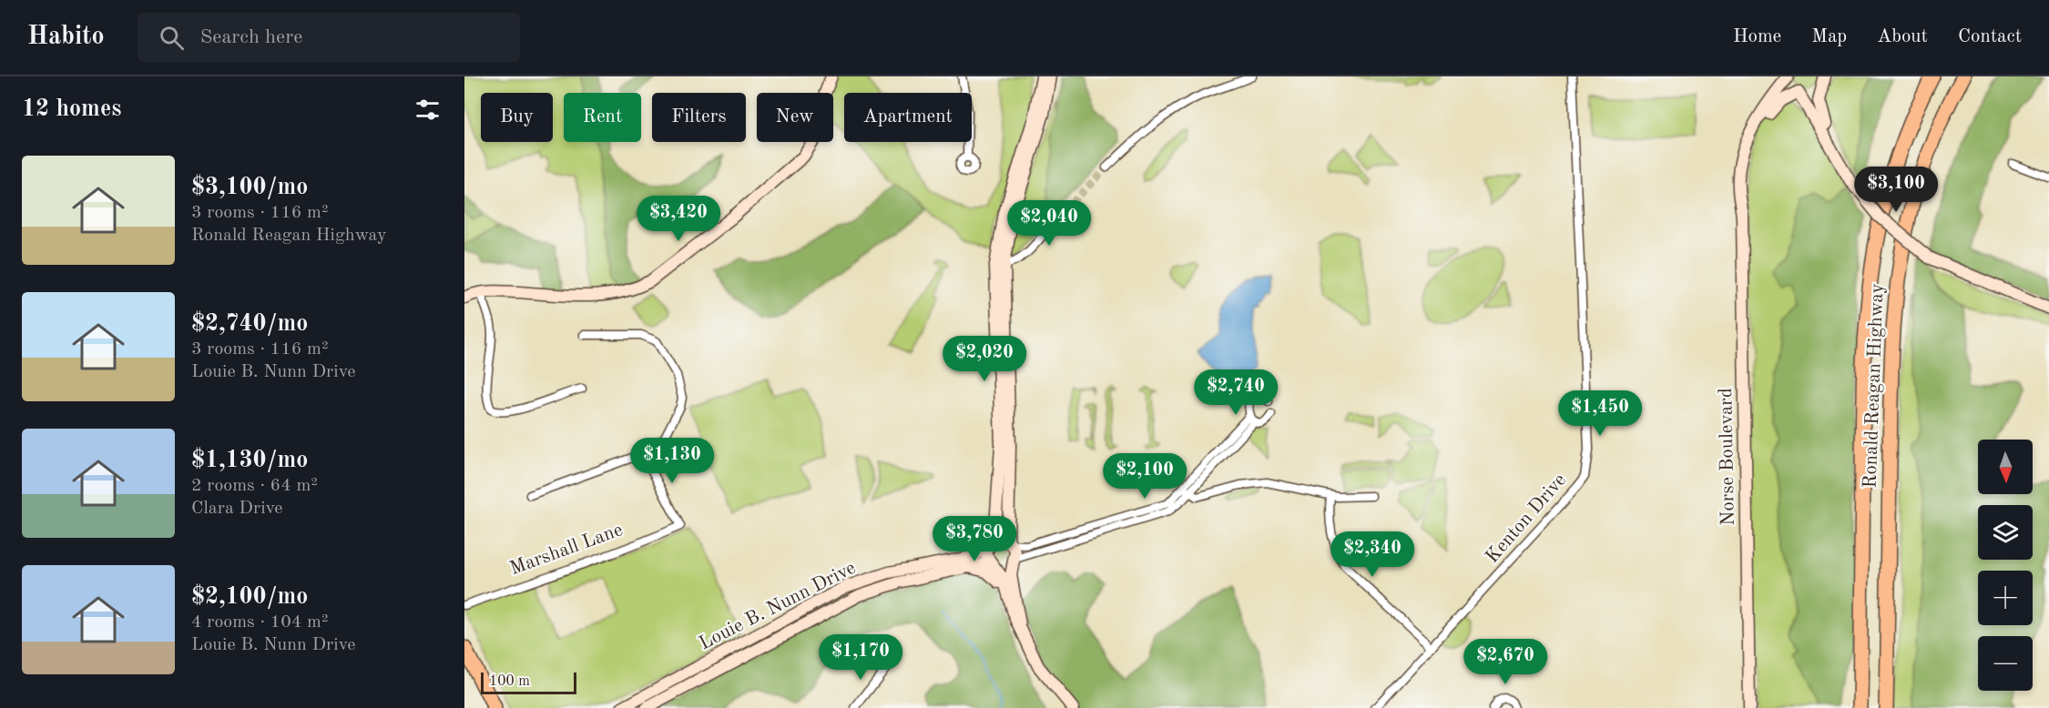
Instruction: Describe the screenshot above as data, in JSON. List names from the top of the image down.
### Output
{
  "streets": {
    "highway": ["Ronald Reagan Highway"],
    "street": [
      "Norse Boulevard",
      "Kenton Drive",
      "Marshall Lane",
      "Louie B. Nunn Drive"
    ]
  },
  "scale_bar": "100 m",
  "north": "bottom",
  "page": {
    "header": "Habito",
    "search": "Search here",
    "nav": [
      "Home",
      "Map",
      "About",
      "Contact"
    ],
    "heading": "12 homes",
    "chip": [
      "Buy",
      "Rent",
      "Filters",
      "New",
      "Apartment"
    ],
    "list": [
      {
        "name": "$3,100/mo",
        "note": "3 rooms · 116 m² · Ronald Reagan Highway"
      },
      {
        "name": "$2,740/mo",
        "note": "3 rooms · 116 m² · Louie B. Nunn Drive"
      },
      {
        "name": "$1,130/mo",
        "note": "2 rooms · 64 m² · Clara Drive"
      },
      {
        "name": "$2,100/mo",
        "note": "4 rooms · 104 m² · Louie B. Nunn Drive"
      }
    ],
    "price": [
      "$3,100",
      "$3,420",
      "$2,040",
      "$2,020",
      "$2,740",
      "$1,450",
      "$1,130",
      "$2,100",
      "$3,780",
      "$2,340",
      "$1,170",
      "$2,670"
    ],
    "map_buttons": ["+", "−"],
    "scale": "100 m"
  }
}
